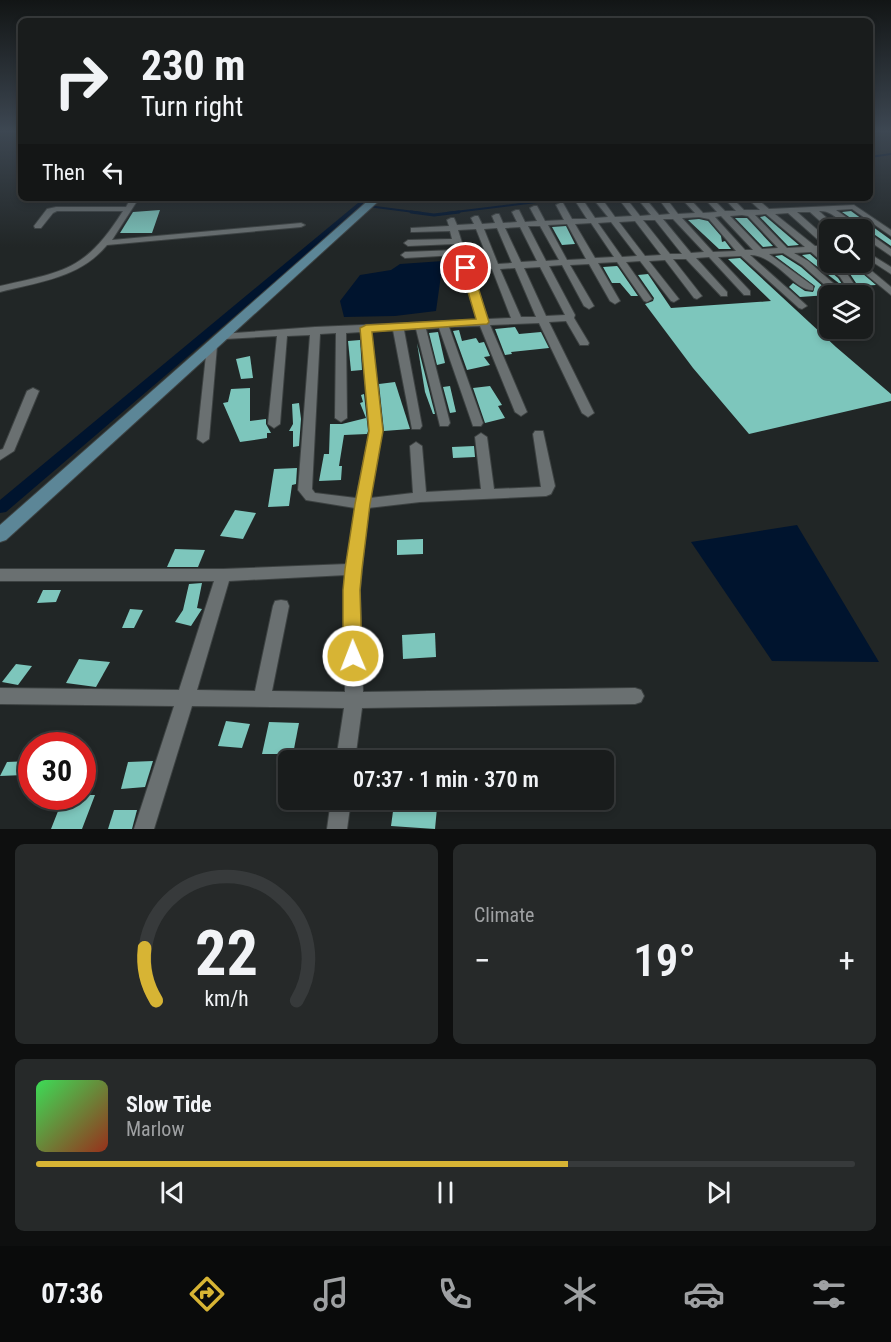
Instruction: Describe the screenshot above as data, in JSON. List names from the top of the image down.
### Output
{
  "page": {
    "turn": ["230 m", "Turn right"],
    "then": "Then",
    "limit": "30",
    "trip": "07:37 · 1 min · 370 m",
    "tile": "Climate",
    "heat": ["−", "19°", "+"],
    "song": ["Slow Tide", "Marlow"],
    "tabs": "07:36",
    "gauge": ["22", "km/h"]
  }
}
